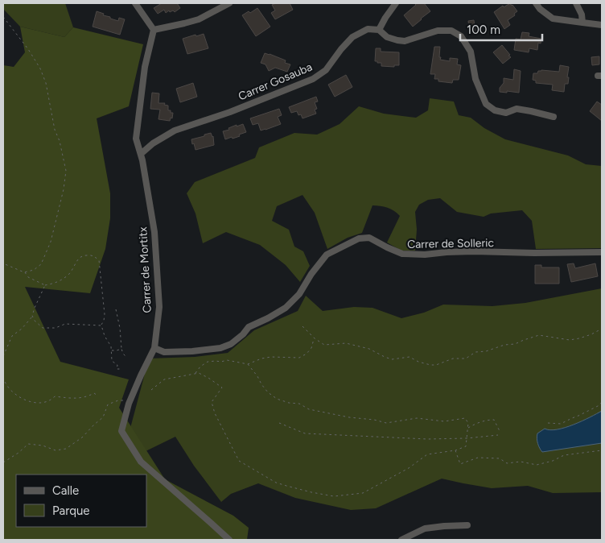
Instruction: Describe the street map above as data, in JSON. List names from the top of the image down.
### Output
{
  "streets": {
    "street": ["Carrer Gosauba", "Carrer de Solleric", "Carrer de Mortitx"]
  },
  "crossings": [
    ["Carrer Gosauba", "Carrer de Mortitx"],
    ["Carrer de Solleric", "Carrer de Mortitx"]
  ],
  "legend": ["Calle", "Parque"],
  "scale_bar": "100 m"
}
